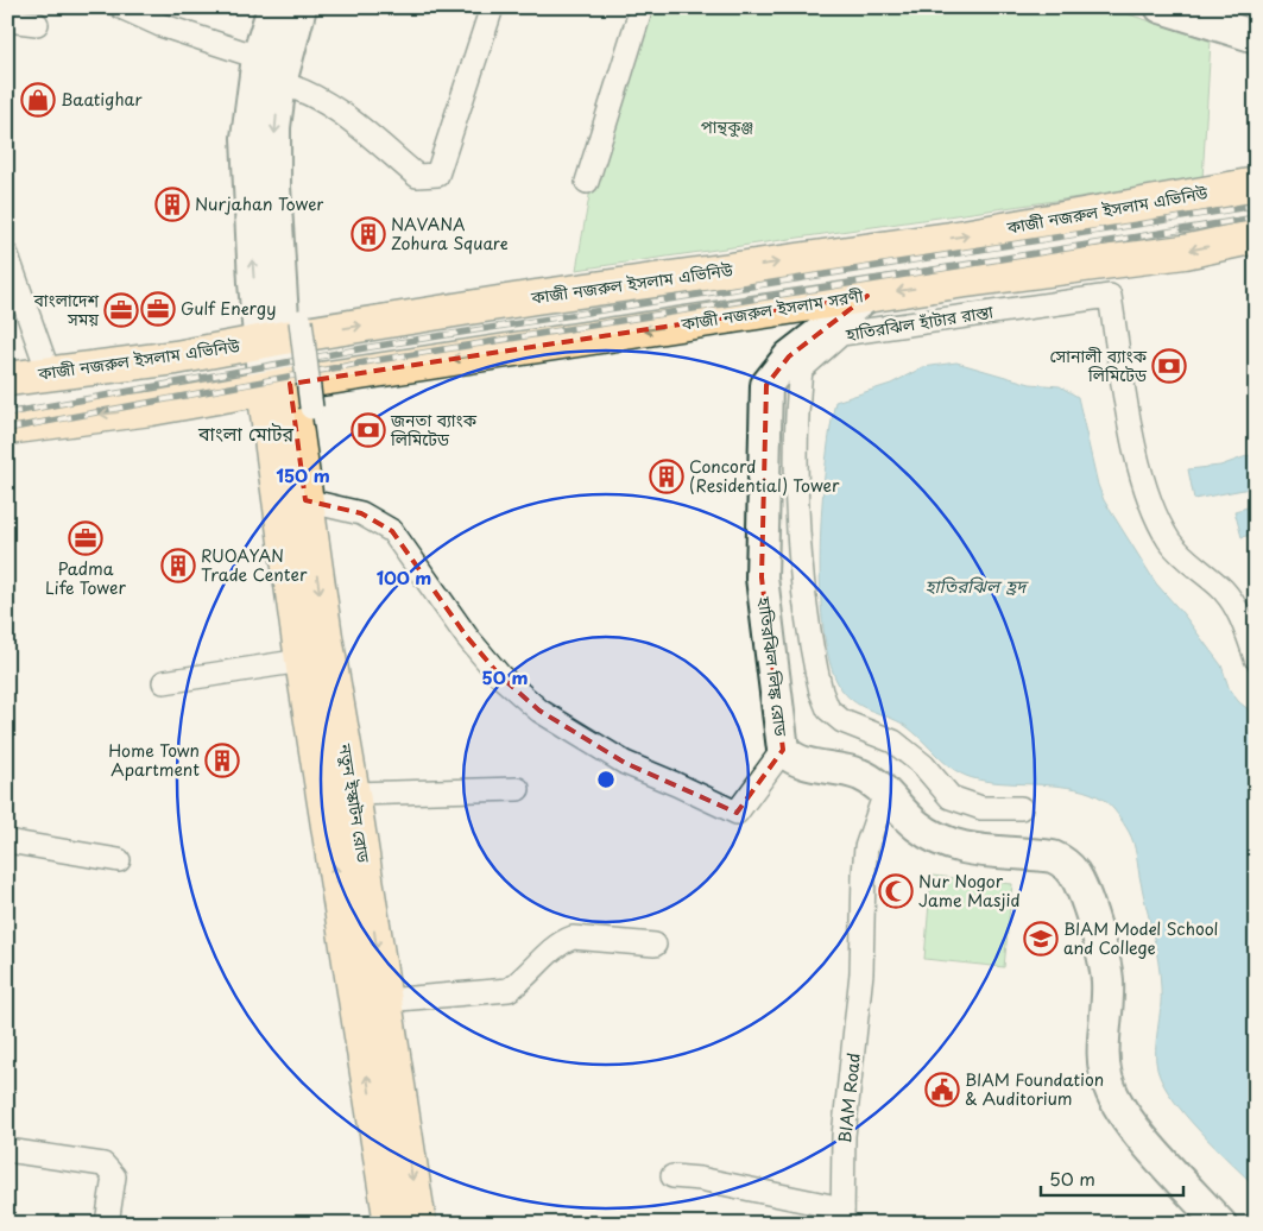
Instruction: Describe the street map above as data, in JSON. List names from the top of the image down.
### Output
{
  "streets": {
    "main road": ["কাজী নজরুল ইসলাম এভিনিউ", "কাজী নজরুল ইসলাম সরণী", "নতুন ইস্কাটন রোড"],
    "street": ["হাতিরঝিল হাঁটার রাস্তা", "হাতিরঝিল লিঙ্ক রোড", "BIAM Road"]
  },
  "crossings": [
    ["কাজী নজরুল ইসলাম সরণী", "হাতিরঝিল লিঙ্ক রোড"],
    ["কাজী নজরুল ইসলাম সরণী", "নতুন ইস্কাটন রোড"],
    ["হাতিরঝিল লিঙ্ক রোড", "BIAM Road"]
  ],
  "one_way": ["কাজী নজরুল ইসলাম এভিনিউ", "কাজী নজরুল ইসলাম সরণী"],
  "districts": ["বাংলা মোটর"],
  "water": ["হাতিরঝিল হ্রদ"],
  "parks": ["পান্থকুঞ্জ"],
  "places": {
    "shop": ["Baatighar"],
    "building": [
      "Nurjahan Tower",
      "NAVANA Zohura Square",
      "Concord (Residential) Tower",
      "RUOAYAN Trade Center",
      "Home Town Apartment"
    ],
    "office": ["Gulf Energy", "বাংলাদেশ সময়", "Padma Life Tower"],
    "bank": ["সোনালী ব্যাংক লিমিটেড", "জনতা ব্যাংক লিমিটেড"],
    "mosque": ["Nur Nogor Jame Masjid"],
    "school or university": ["BIAM Model School and College"],
    "public building": ["BIAM Foundation & Auditorium"]
  },
  "scale_bar": "50 m",
  "rings": ["150 m", "100 m", "50 m"]
}
